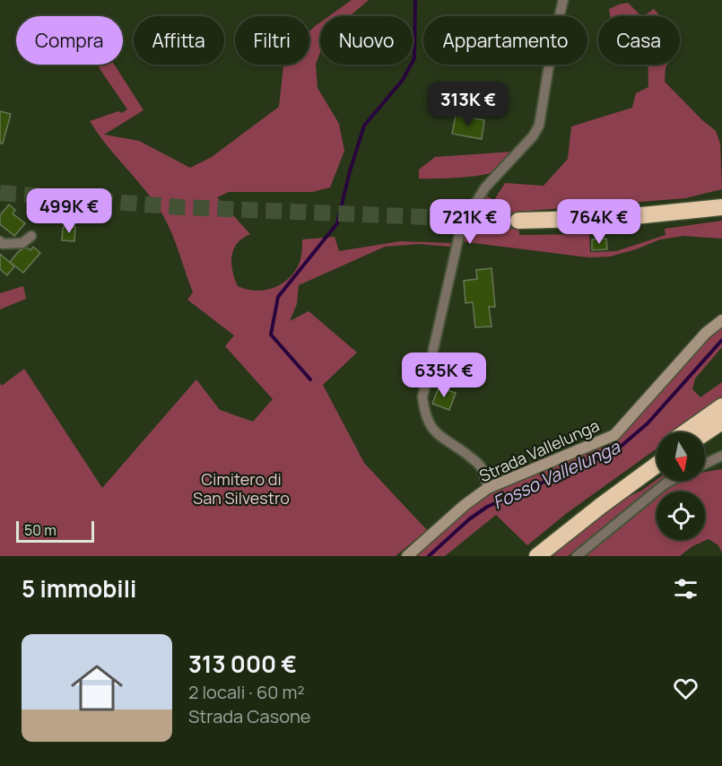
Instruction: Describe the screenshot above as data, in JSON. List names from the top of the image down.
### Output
{
  "streets": {
    "street": ["Strada Vallelunga"]
  },
  "water": ["Fosso Vallelunga"],
  "parks": ["Cimitero di San Silvestro"],
  "scale_bar": "50 m",
  "north": "bottom",
  "page": {
    "chip": [
      "Compra",
      "Affitta",
      "Filtri",
      "Nuovo",
      "Appartamento",
      "Casa"
    ],
    "price": [
      "313K €",
      "499K €",
      "721K €",
      "764K €",
      "635K €"
    ],
    "scale": "50 m",
    "heading": "5 immobili",
    "list": [
      {
        "name": "313 000 €",
        "note": "2 locali · 60 m² · Strada Casone"
      }
    ]
  }
}
